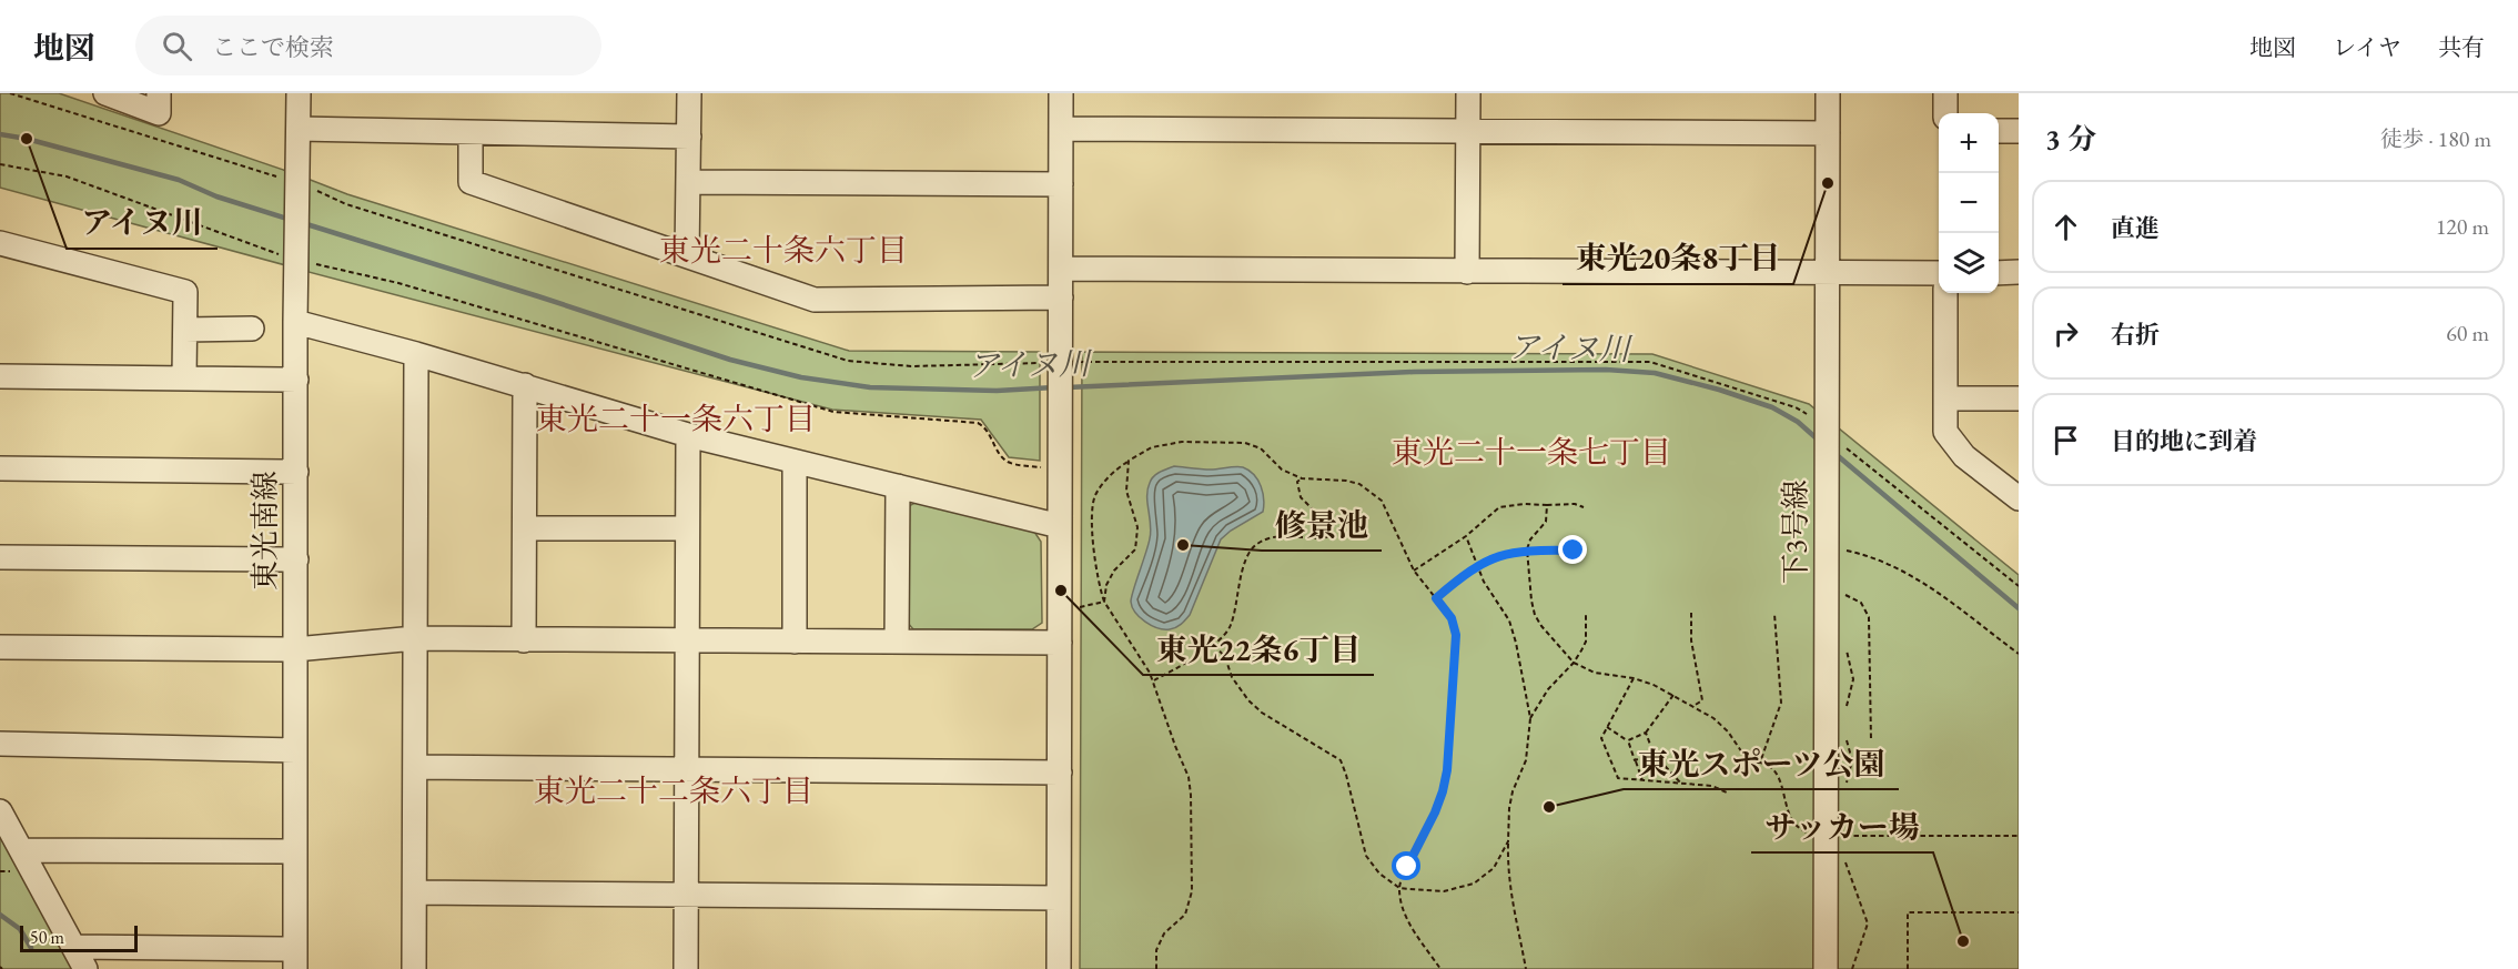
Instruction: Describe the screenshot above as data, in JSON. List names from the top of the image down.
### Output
{
  "streets": {
    "street": ["東光南線", "下3号線"]
  },
  "districts": [
    "東光二十条六丁目",
    "東光二十一条六丁目",
    "東光二十一条七丁目",
    "東光二十二条六丁目"
  ],
  "water": ["アイヌ川"],
  "places": [
    "アイヌ川",
    "東光20条8丁目",
    "修景池",
    "東光22条6丁目",
    "東光スポーツ公園",
    "サッカー場"
  ],
  "scale_bar": "50 m",
  "page": {
    "header": "地図",
    "search": "ここで検索",
    "nav": ["地図", "レイヤ", "共有"],
    "heading": ["3 分", "徒歩 · 180 m"],
    "map_buttons": ["+", "−"],
    "list": [
      ["直進", "120 m"],
      ["右折", "60 m"],
      "目的地に到着"
    ],
    "scale": "50 m"
  }
}
